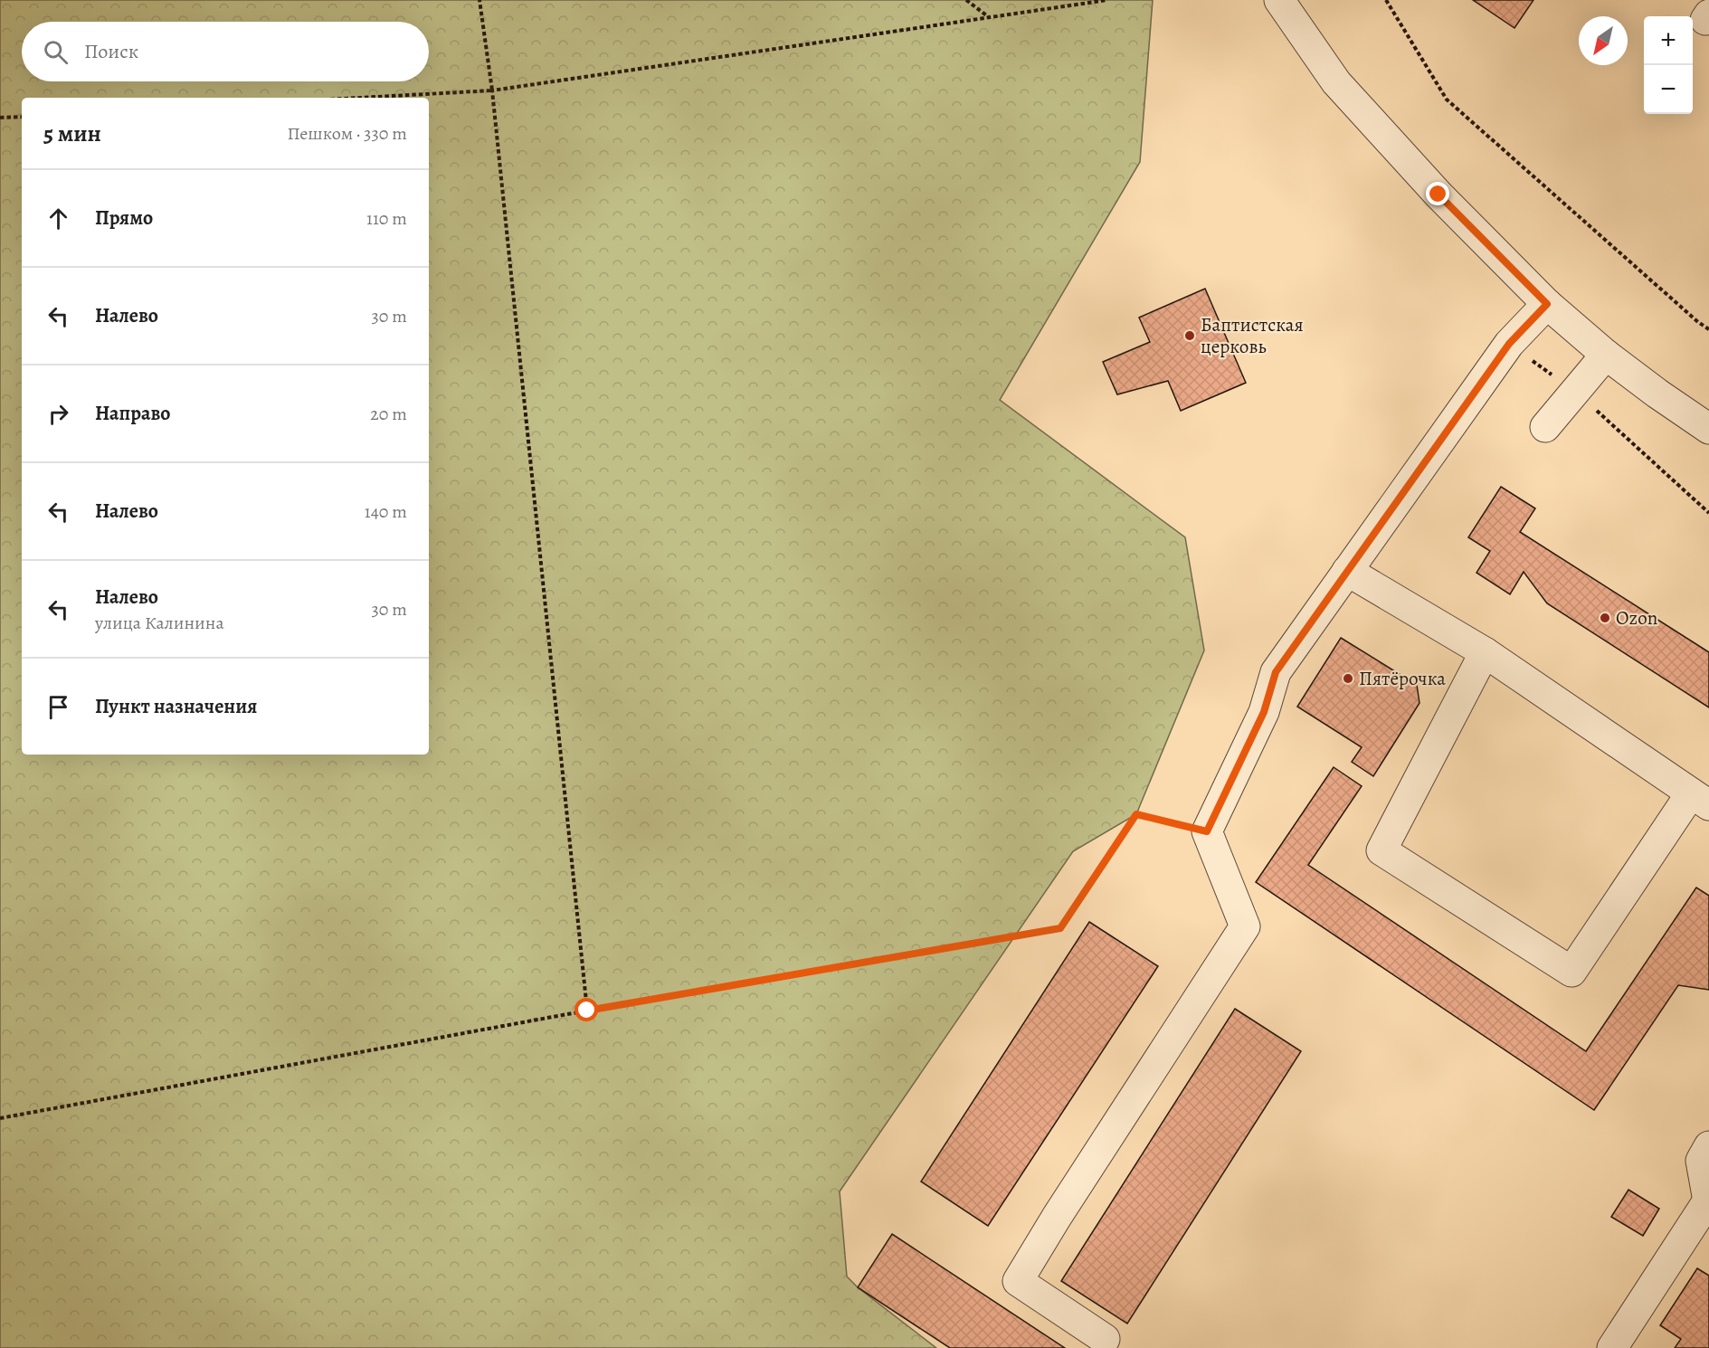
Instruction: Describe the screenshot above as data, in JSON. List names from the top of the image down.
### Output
{
  "places": ["Баптистская церковь", "Ozon", "Пятёрочка"],
  "north": "bottom left",
  "page": {
    "map_buttons": ["+", "−"],
    "search": "Поиск",
    "heading": ["5 мин", "Пешком · 330 m"],
    "list": [
      ["Прямо", "110 m"],
      ["Налево", "30 m"],
      ["Направо", "20 m"],
      ["Налево", "140 m"],
      ["Налево", "улица Калинина", "30 m"],
      "Пункт назначения"
    ]
  }
}
